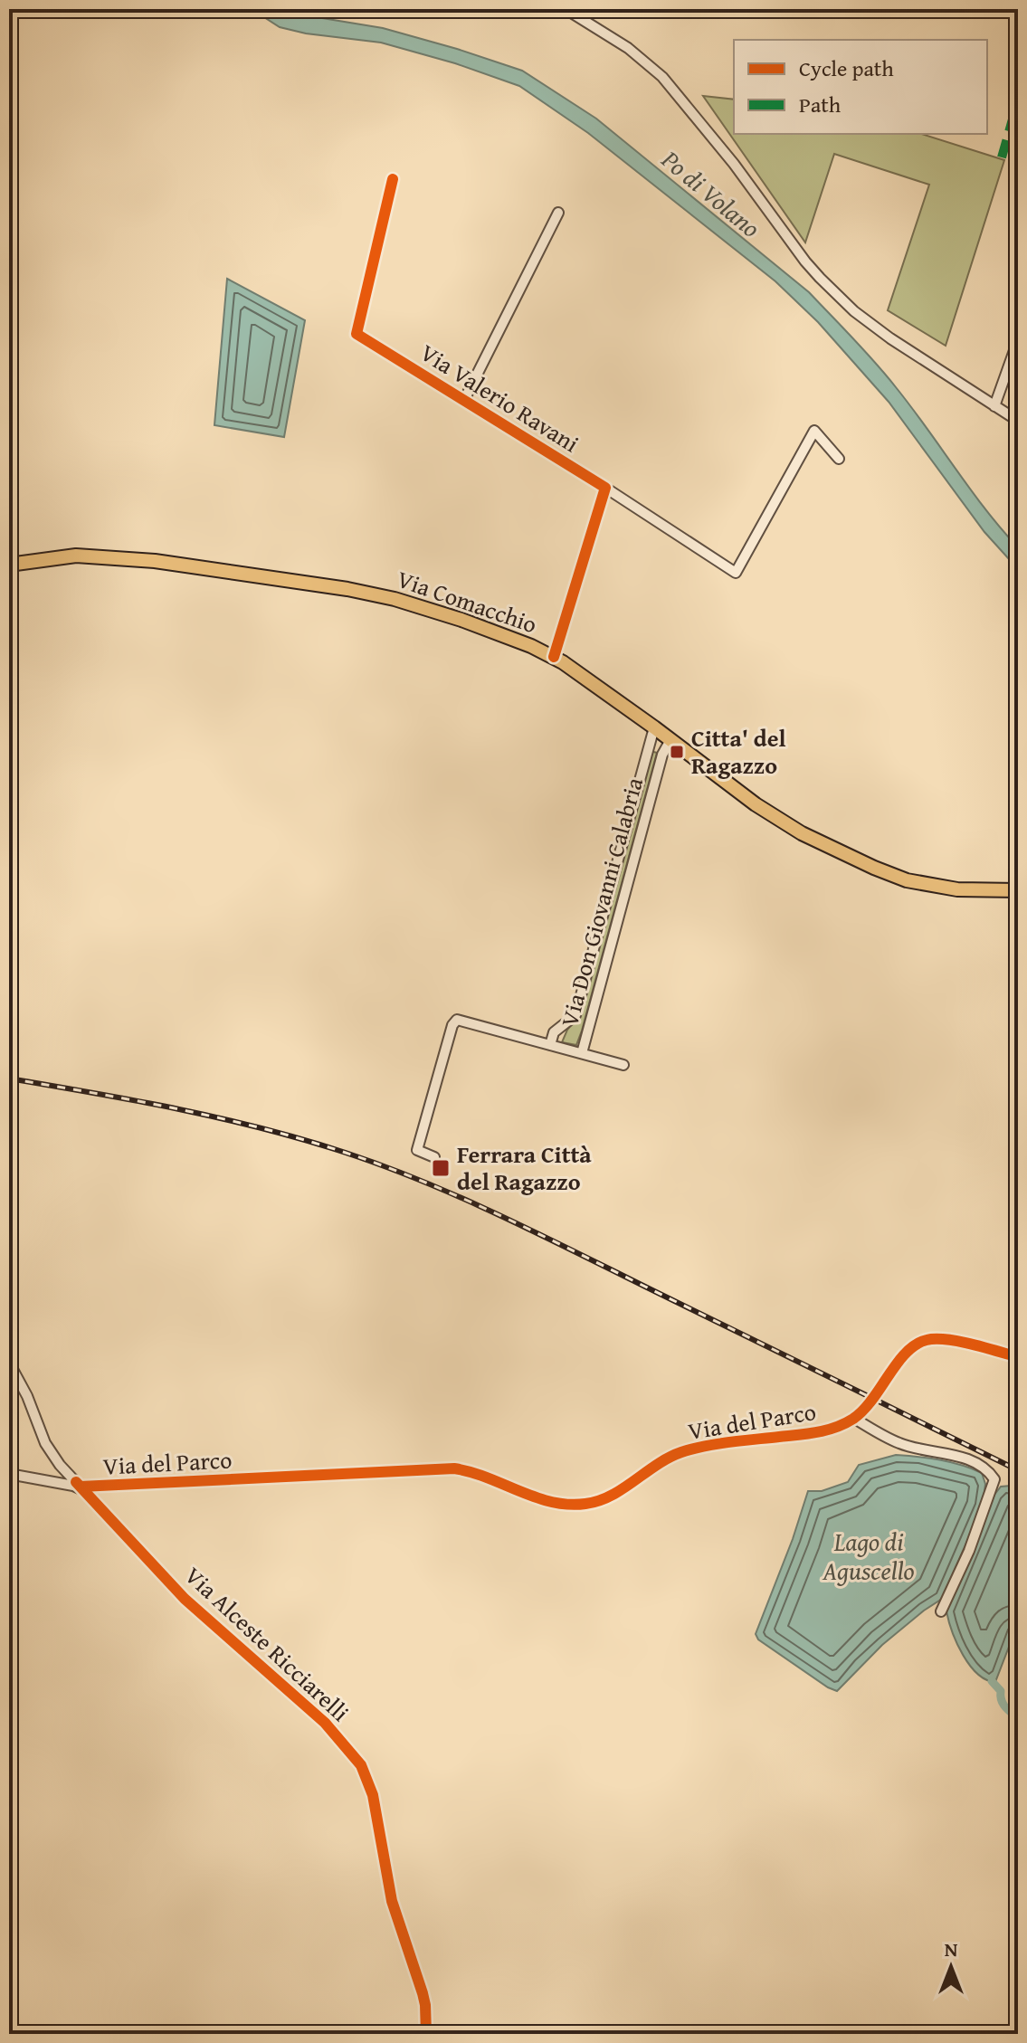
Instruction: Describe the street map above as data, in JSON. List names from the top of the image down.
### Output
{
  "streets": {
    "main road": ["Via Comacchio"],
    "street": [
      "Via Valerio Ravani",
      "Via Don Giovanni Calabria",
      "Via del Parco",
      "Via Alceste Ricciarelli"
    ]
  },
  "crossings": [
    ["Via Comacchio", "Via Don Giovanni Calabria"],
    ["Via del Parco", "Via Alceste Ricciarelli"]
  ],
  "water": ["Po di Volano", "Lago di Aguscello"],
  "places": {
    "transit": ["Citta' del Ragazzo", "Ferrara Città del Ragazzo"]
  },
  "legend": ["Cycle path", "Path"],
  "north": "top"
}
